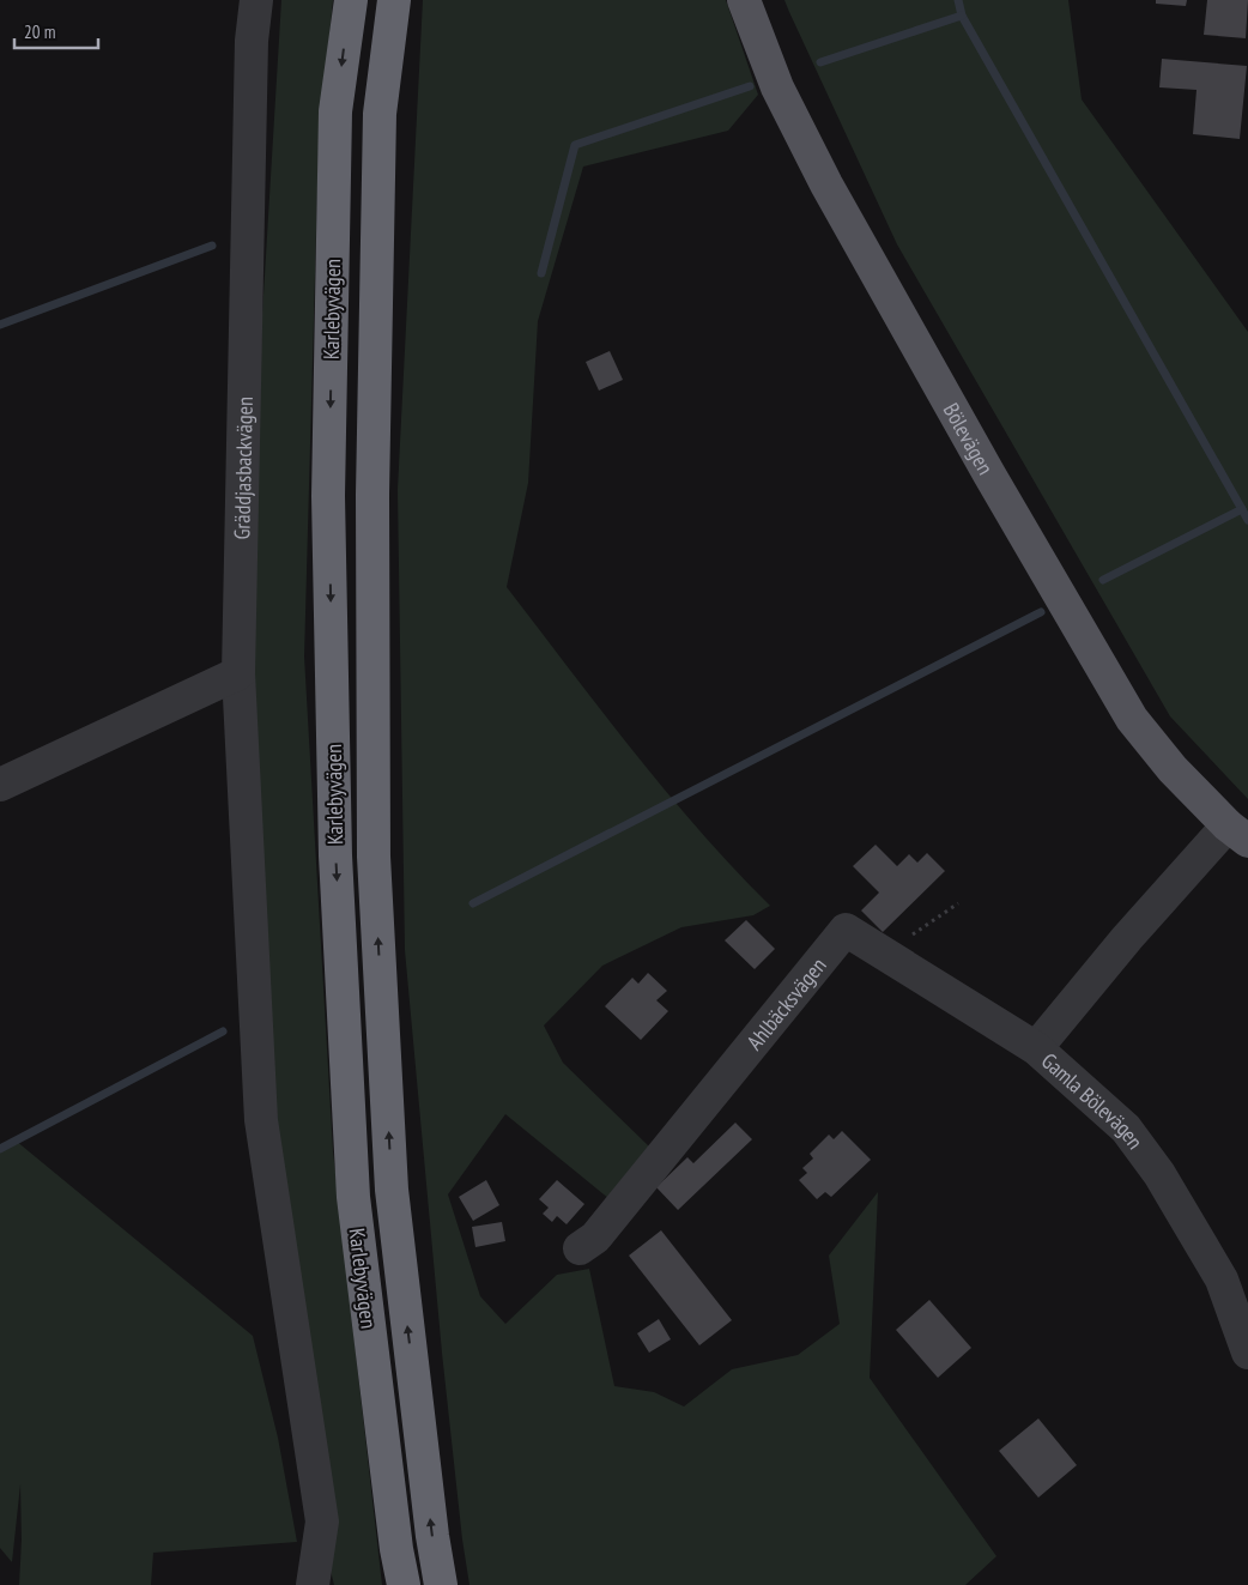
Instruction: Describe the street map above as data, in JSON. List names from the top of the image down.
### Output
{
  "streets": {
    "highway": ["Karlebyvägen"],
    "main road": ["Bölevägen"],
    "street": ["Gräddjasbackvägen", "Ahlbäcksvägen", "Gamla Bölevägen"]
  },
  "crossings": [
    ["Bölevägen", "Gamla Bölevägen"],
    ["Ahlbäcksvägen", "Gamla Bölevägen"]
  ],
  "scale_bar": "20 m"
}
